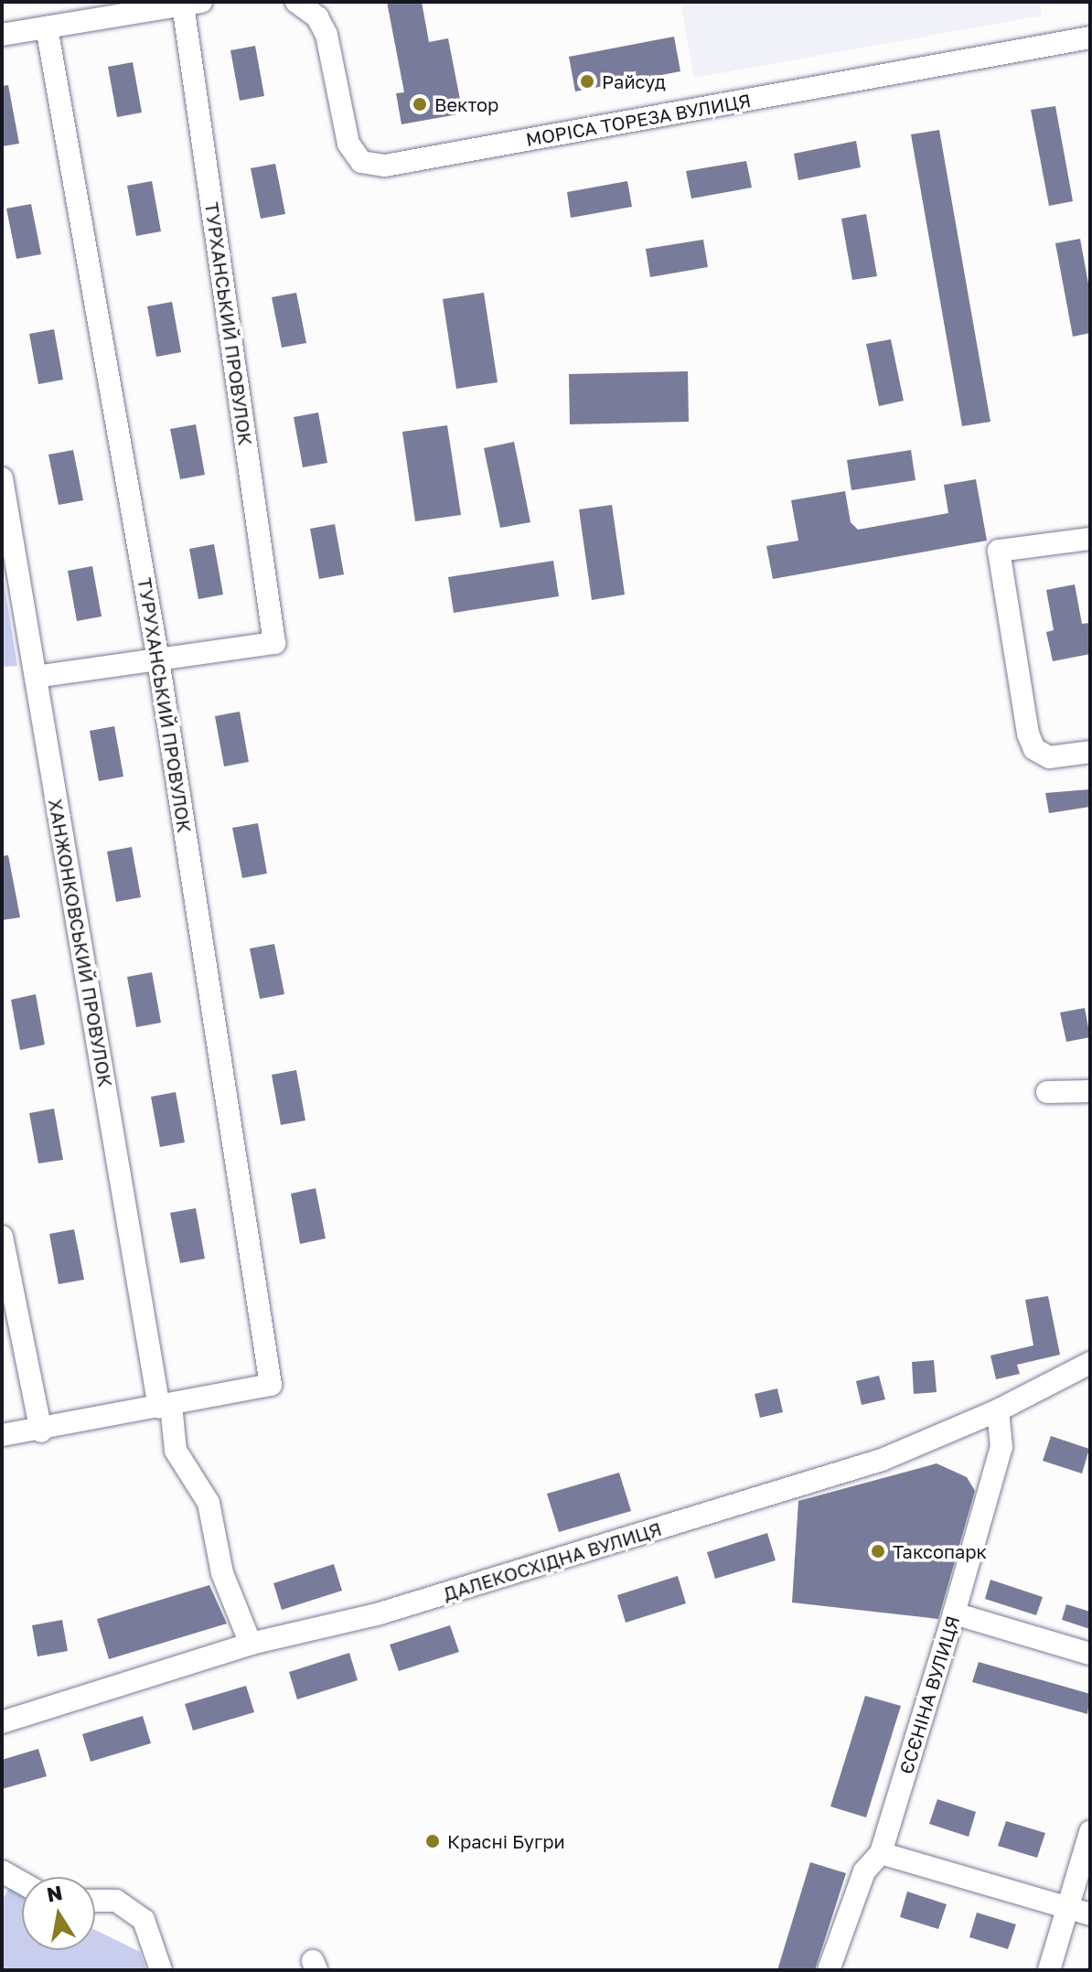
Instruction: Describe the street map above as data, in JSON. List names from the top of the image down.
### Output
{
  "streets": {
    "street": [
      "МОРІСА ТОРЕЗА ВУЛИЦЯ",
      "ТУРХАНСЬКИЙ ПРОВУЛОК",
      "ТУРУХАНСЬКИЙ ПРОВУЛОК",
      "ХАНЖОНКОВСЬКИЙ ПРОВУЛОК",
      "ДАЛЕКОСХІДНА ВУЛИЦЯ",
      "ЄСЄНІНА ВУЛИЦЯ"
    ]
  },
  "crossings": [
    ["ТУРХАНСЬКИЙ ПРОВУЛОК", "ТУРУХАНСЬКИЙ ПРОВУЛОК"],
    ["ТУРУХАНСЬКИЙ ПРОВУЛОК", "ХАНЖОНКОВСЬКИЙ ПРОВУЛОК"],
    ["ХАНЖОНКОВСЬКИЙ ПРОВУЛОК", "ДАЛЕКОСХІДНА ВУЛИЦЯ"],
    ["ДАЛЕКОСХІДНА ВУЛИЦЯ", "ЄСЄНІНА ВУЛИЦЯ"]
  ],
  "places": [
    "Райсуд",
    "Вектор",
    "Таксопарк",
    "Красні Бугри"
  ],
  "north": "top"
}
